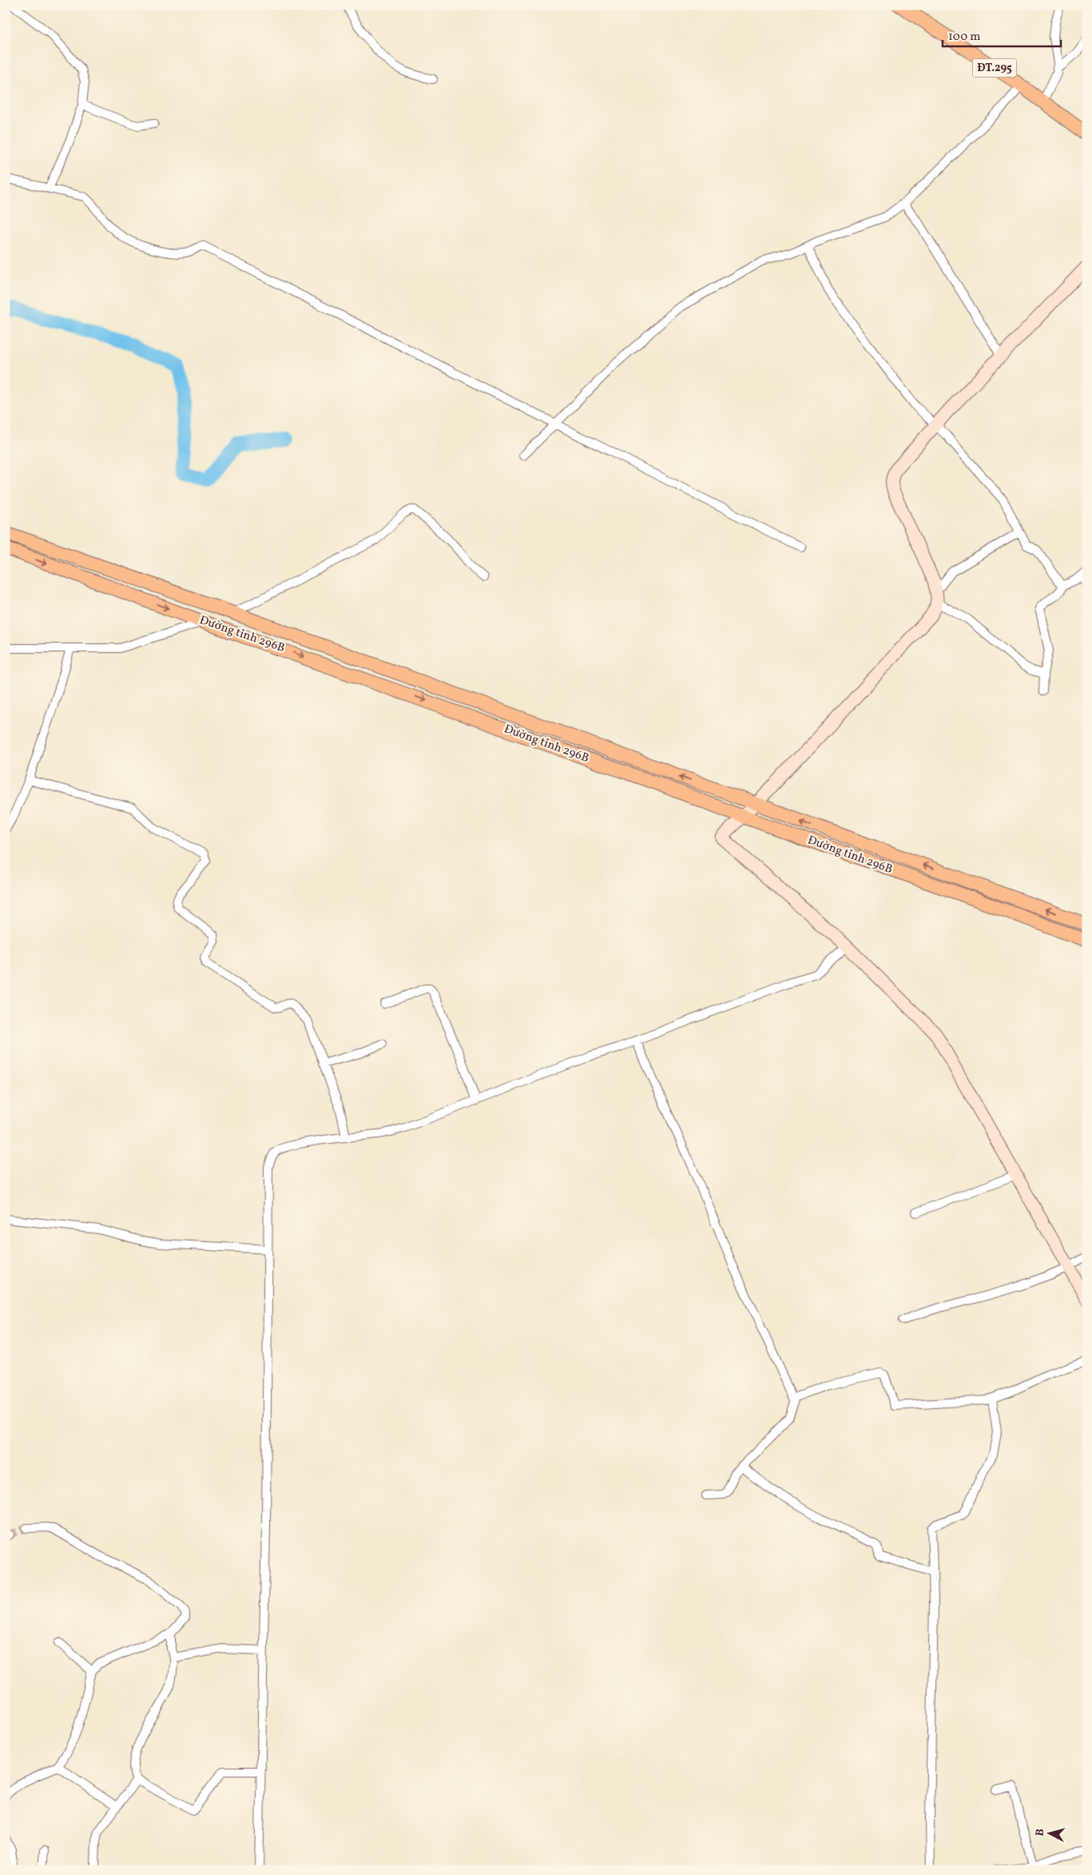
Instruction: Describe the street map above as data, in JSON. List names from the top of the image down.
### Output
{
  "streets": {
    "main road": ["ĐT.295", "Đường tỉnh 296B"]
  },
  "scale_bar": "100 m",
  "north": "left"
}
